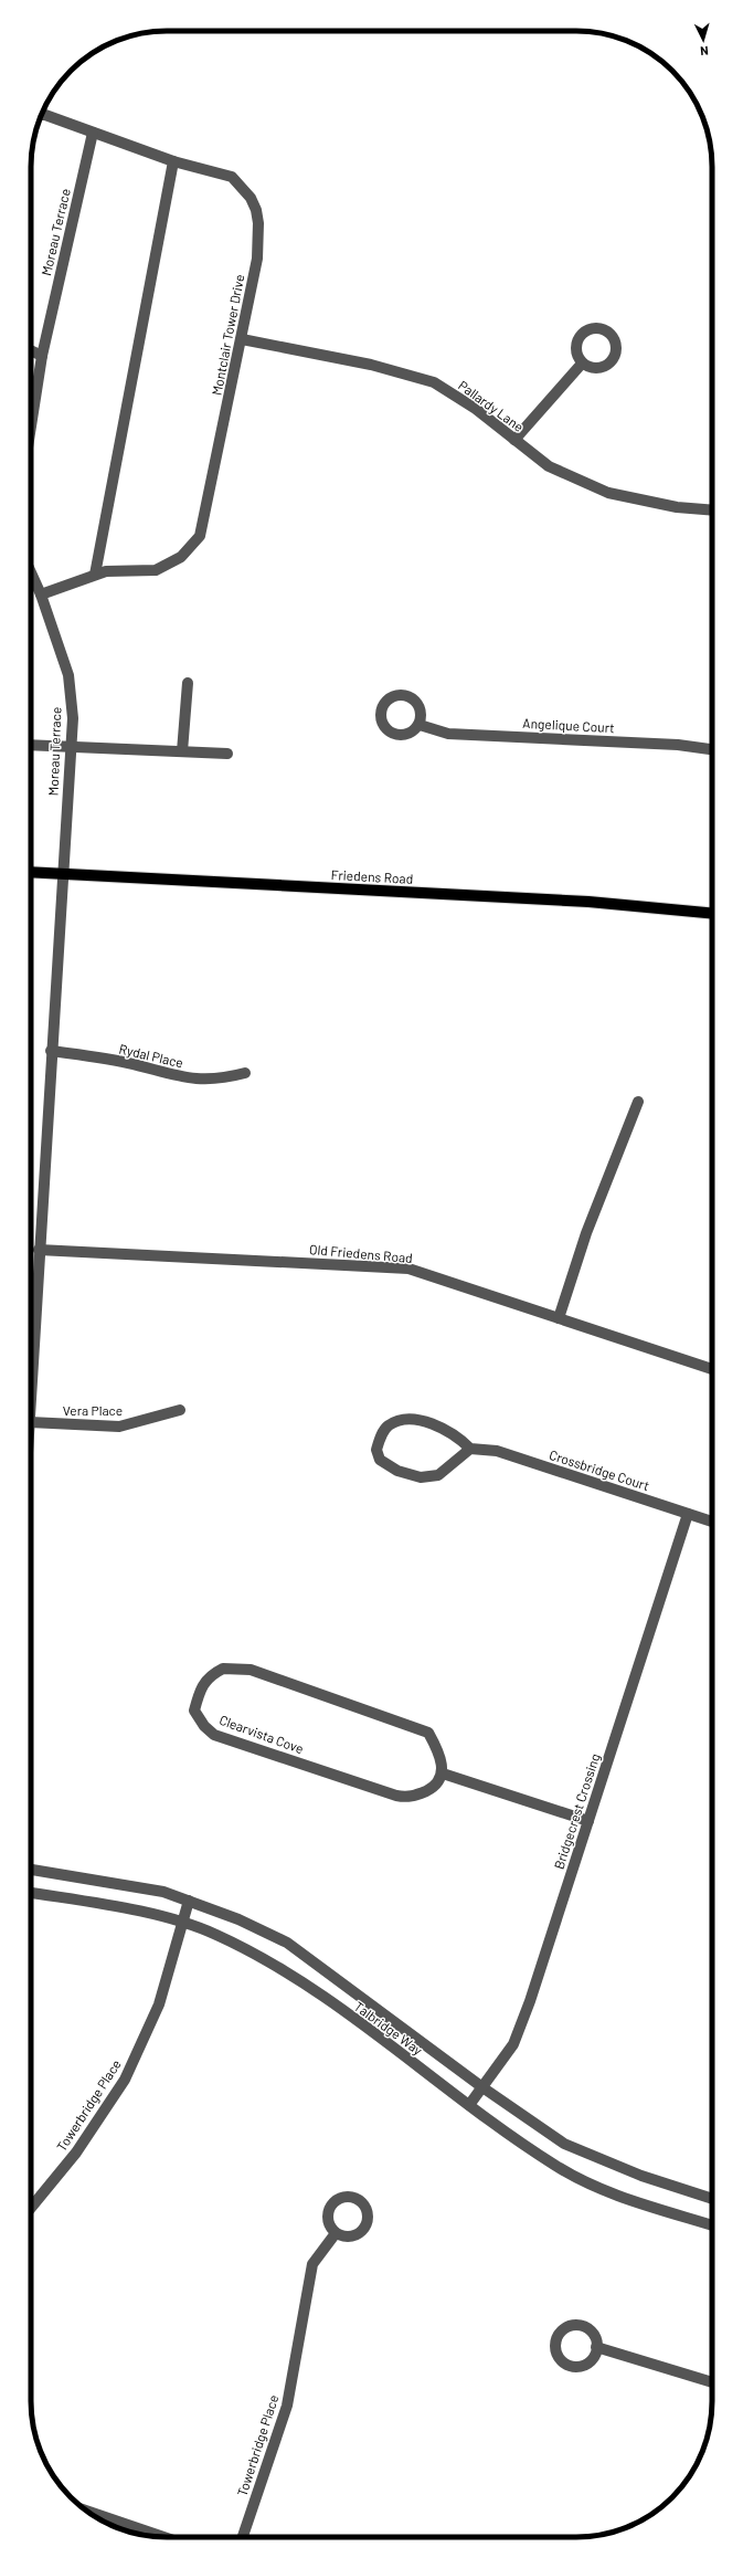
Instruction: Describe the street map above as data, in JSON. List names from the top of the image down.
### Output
{
  "streets": {
    "main road": ["Friedens Road"],
    "street": [
      "Moreau Terrace",
      "Montclair Tower Drive",
      "Pallardy Lane",
      "Angelique Court",
      "Rydal Place",
      "Old Friedens Road",
      "Vera Place",
      "Crossbridge Court",
      "Clearvista Cove",
      "Bridgecrest Crossing",
      "Talbridge Way",
      "Towerbridge Place"
    ]
  },
  "crossings": [
    ["Moreau Terrace", "Montclair Tower Drive"],
    ["Moreau Terrace", "Friedens Road"],
    ["Moreau Terrace", "Rydal Place"],
    ["Moreau Terrace", "Old Friedens Road"],
    ["Montclair Tower Drive", "Pallardy Lane"],
    ["Crossbridge Court", "Bridgecrest Crossing"],
    ["Bridgecrest Crossing", "Talbridge Way"],
    ["Talbridge Way", "Towerbridge Place"]
  ],
  "north": "bottom"
}
